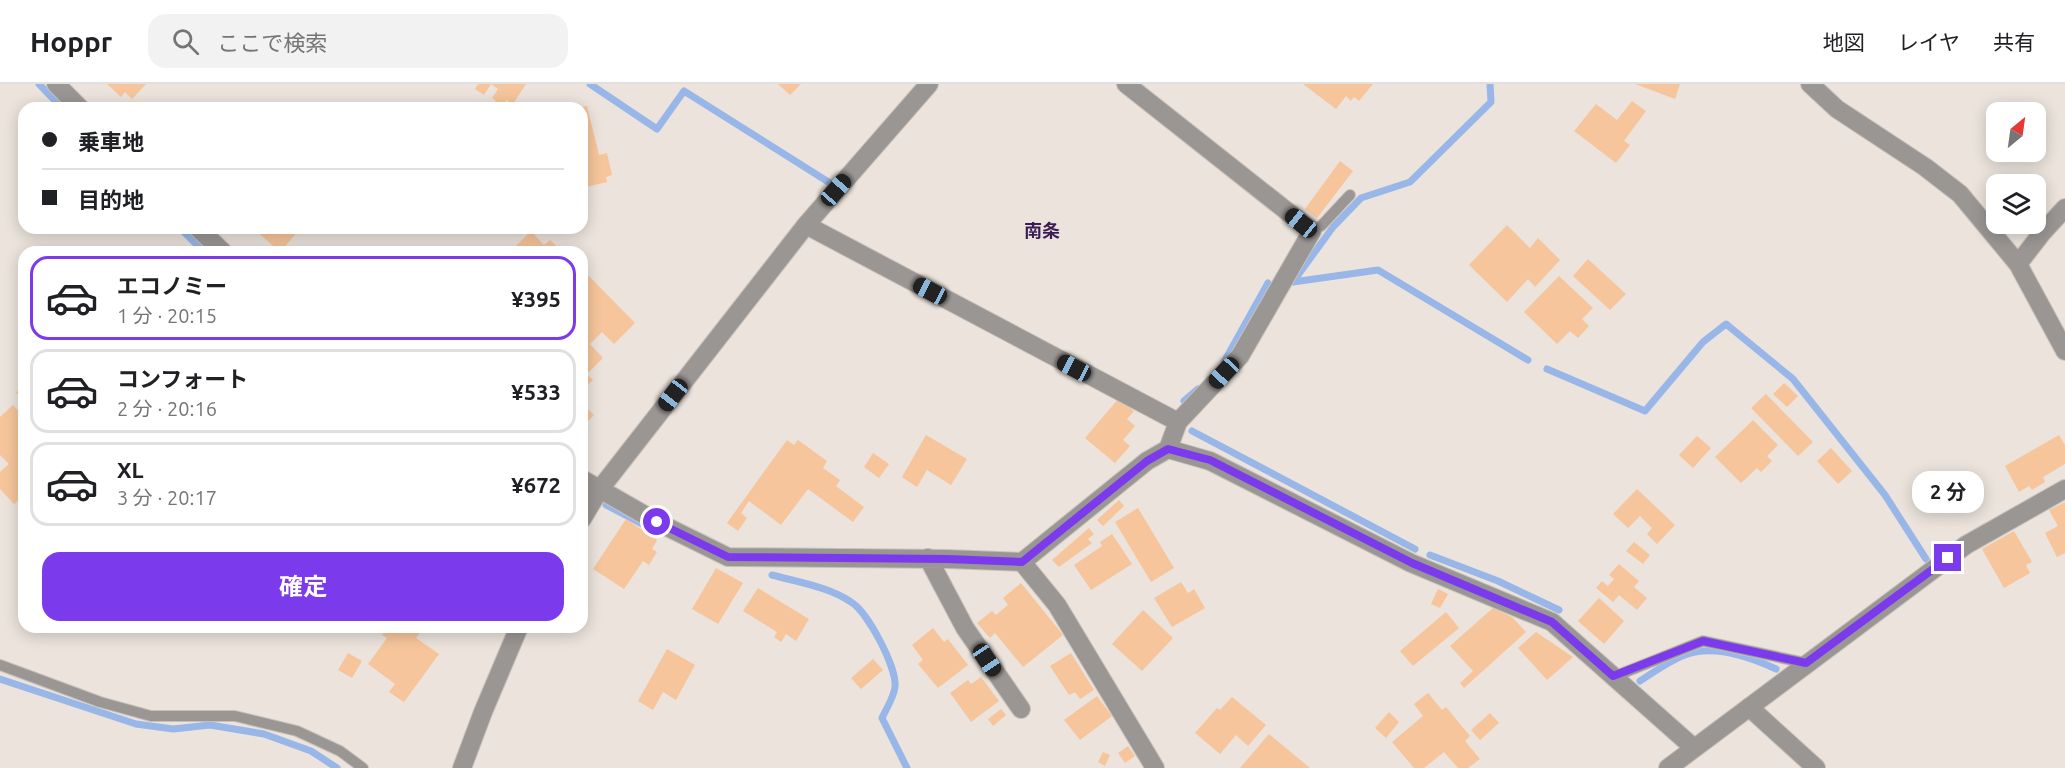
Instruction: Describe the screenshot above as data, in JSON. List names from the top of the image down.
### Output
{
  "districts": ["南条"],
  "north": "top right",
  "page": {
    "header": "Hoppr",
    "search": "ここで検索",
    "nav": ["地図", "レイヤ", "共有"],
    "banner": ["乗車地", "目的地"],
    "list": [
      {
        "name": "エコノミー",
        "note": "1 分 · 20:15",
        "value": "¥395"
      },
      {
        "name": "コンフォート",
        "note": "2 分 · 20:16",
        "value": "¥533"
      },
      {
        "name": "XL",
        "note": "3 分 · 20:17",
        "value": "¥672"
      }
    ],
    "bubble": "2 分",
    "buttons": "確定"
  }
}
